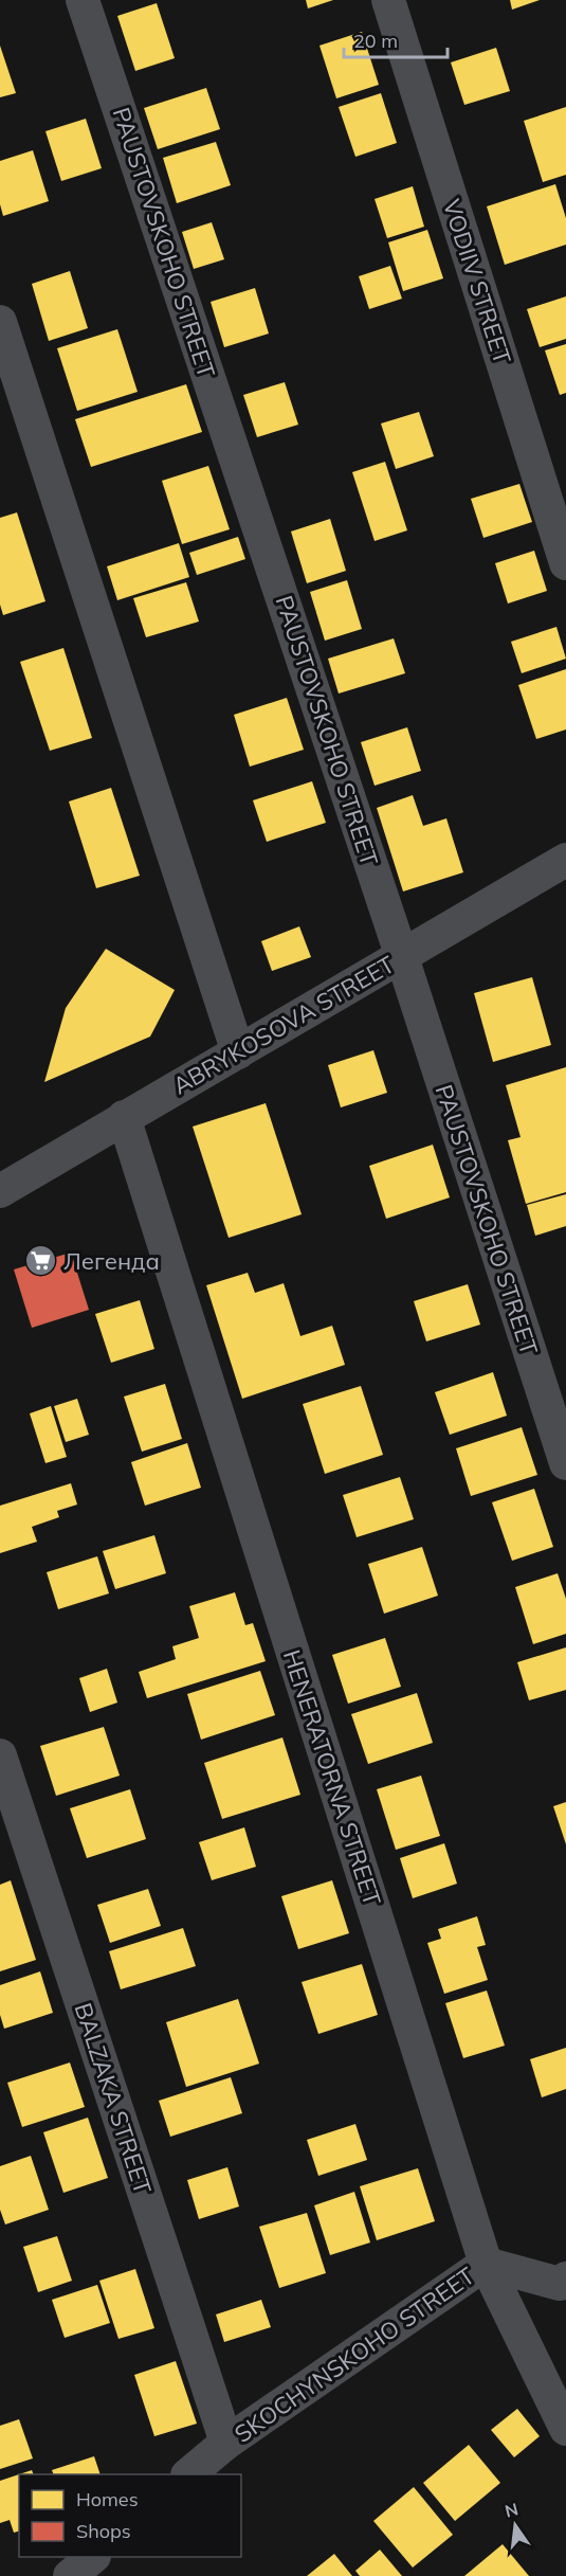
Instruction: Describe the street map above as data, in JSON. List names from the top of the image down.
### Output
{
  "streets": {
    "street": [
      "PAUSTOVSKOHO STREET",
      "VODIIV STREET",
      "ABRYKOSOVA STREET",
      "HENERATORNA STREET",
      "BALZAKA STREET",
      "SKOCHYNSKOHO STREET"
    ]
  },
  "crossings": [
    ["PAUSTOVSKOHO STREET", "ABRYKOSOVA STREET"],
    ["ABRYKOSOVA STREET", "HENERATORNA STREET"],
    ["HENERATORNA STREET", "SKOCHYNSKOHO STREET"],
    ["BALZAKA STREET", "SKOCHYNSKOHO STREET"]
  ],
  "places": {
    "supermarket": ["Легенда"]
  },
  "legend": ["Homes", "Shops"],
  "scale_bar": "20 m",
  "north": "top"
}
